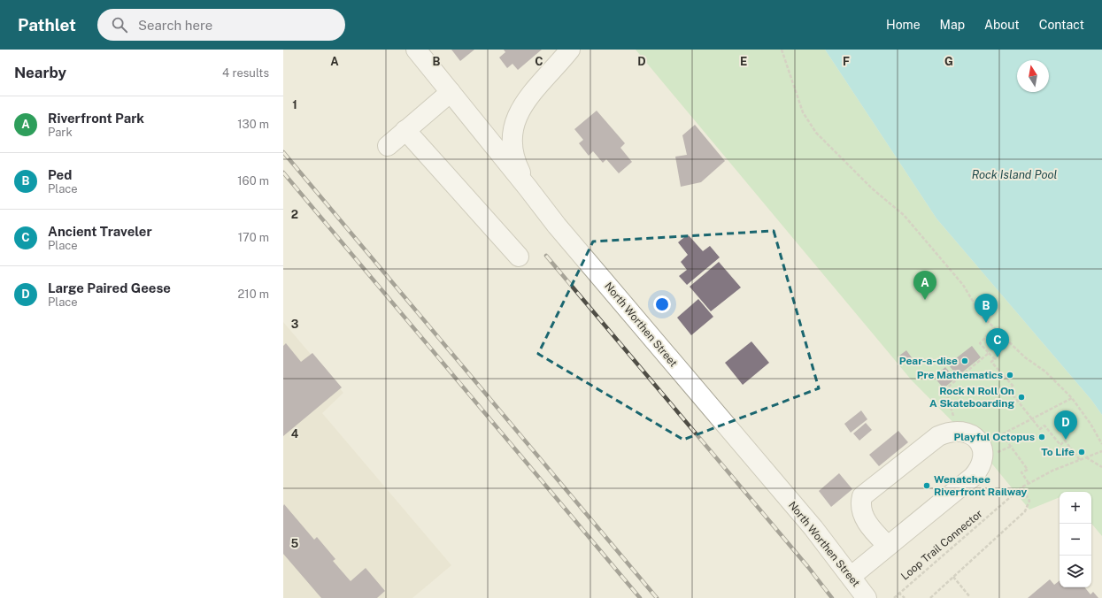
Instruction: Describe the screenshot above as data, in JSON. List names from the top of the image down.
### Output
{
  "streets": {
    "main road": ["North Worthen Street"],
    "path": ["Loop Trail Connector"]
  },
  "water": ["Rock Island Pool"],
  "places": [
    "Pear-a-dise",
    "Pre Mathematics",
    "Rock N Roll On A Skateboarding",
    "Playful Octopus",
    "To Life",
    "Wenatchee Riverfront Railway"
  ],
  "north": "top",
  "page": {
    "header": "Pathlet",
    "search": "Search here",
    "nav": [
      "Home",
      "Map",
      "About",
      "Contact"
    ],
    "heading": ["Nearby", "4 results"],
    "list": [
      {
        "mark": "A",
        "name": "Riverfront Park",
        "note": "Park",
        "value": "130 m"
      },
      {
        "mark": "B",
        "name": "Ped",
        "note": "Place",
        "value": "160 m"
      },
      {
        "mark": "C",
        "name": "Ancient Traveler",
        "note": "Place",
        "value": "170 m"
      },
      {
        "mark": "D",
        "name": "Large Paired Geese",
        "note": "Place",
        "value": "210 m"
      }
    ],
    "pins": [
      "A",
      "B",
      "C",
      "D"
    ],
    "map_buttons": ["+", "−"]
  },
  "grid": {
    "columns": [
      "A",
      "B",
      "C",
      "D",
      "E",
      "F",
      "G"
    ],
    "rows": [
      "1",
      "2",
      "3",
      "4",
      "5"
    ]
  }
}
